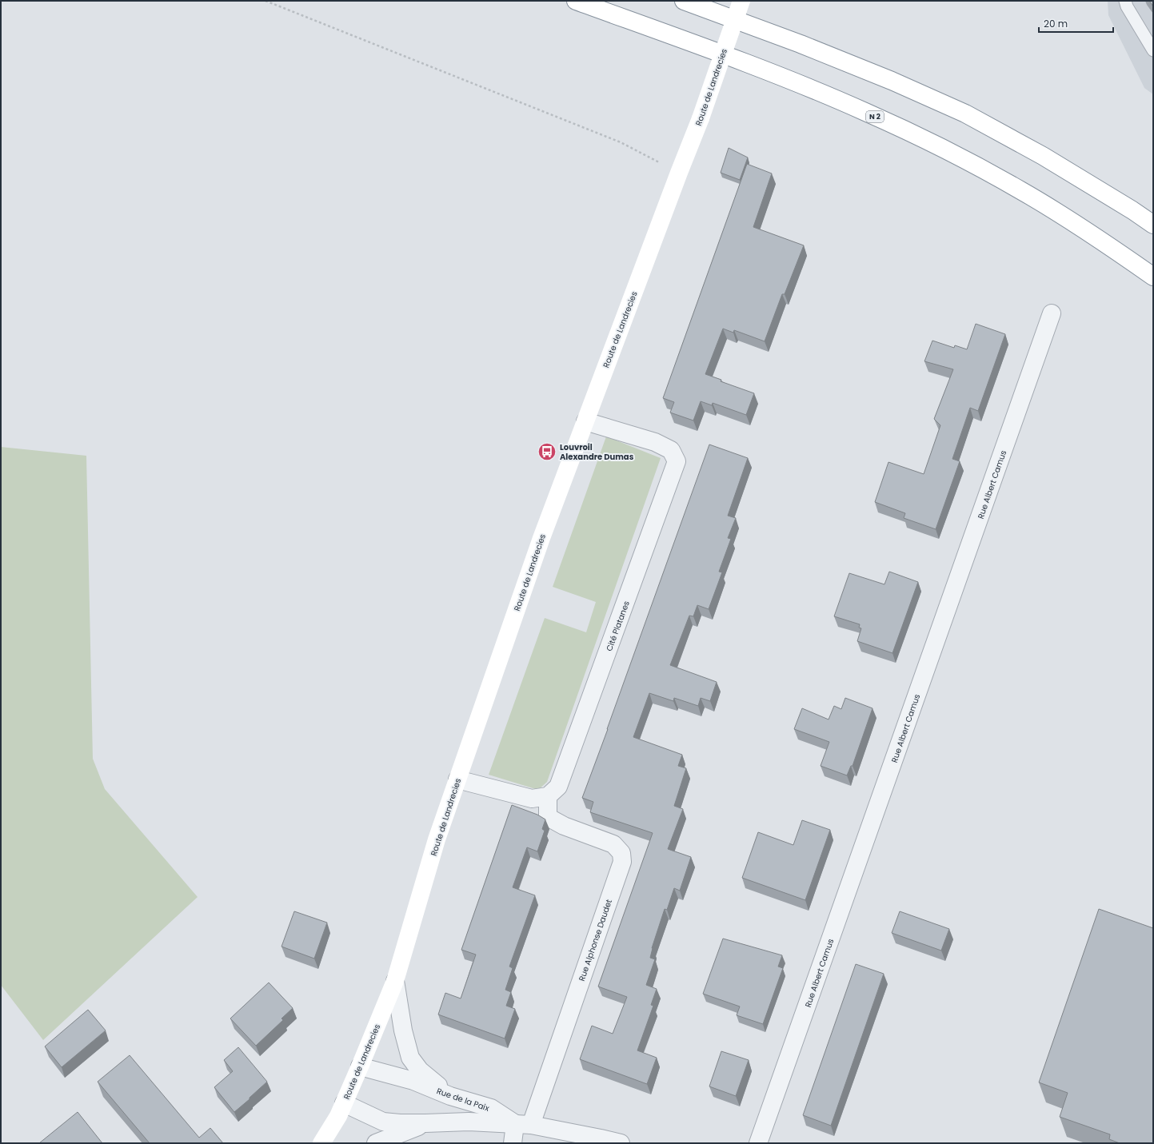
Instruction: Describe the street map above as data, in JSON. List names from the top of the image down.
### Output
{
  "streets": {
    "main road": ["Route de Landrecies", "N 2"],
    "street": [
      "Rue Albert Camus",
      "Cité Platanes",
      "Rue Alphonse Daudet",
      "Rue de la Paix"
    ]
  },
  "crossings": [
    ["Route de Landrecies", "Cité Platanes"],
    ["Route de Landrecies", "Rue de la Paix"],
    ["Cité Platanes", "Rue Alphonse Daudet"],
    ["Rue Alphonse Daudet", "Rue de la Paix"]
  ],
  "places": {
    "bus stop": ["Louvroil Alexandre Dumas"]
  },
  "scale_bar": "20 m"
}
